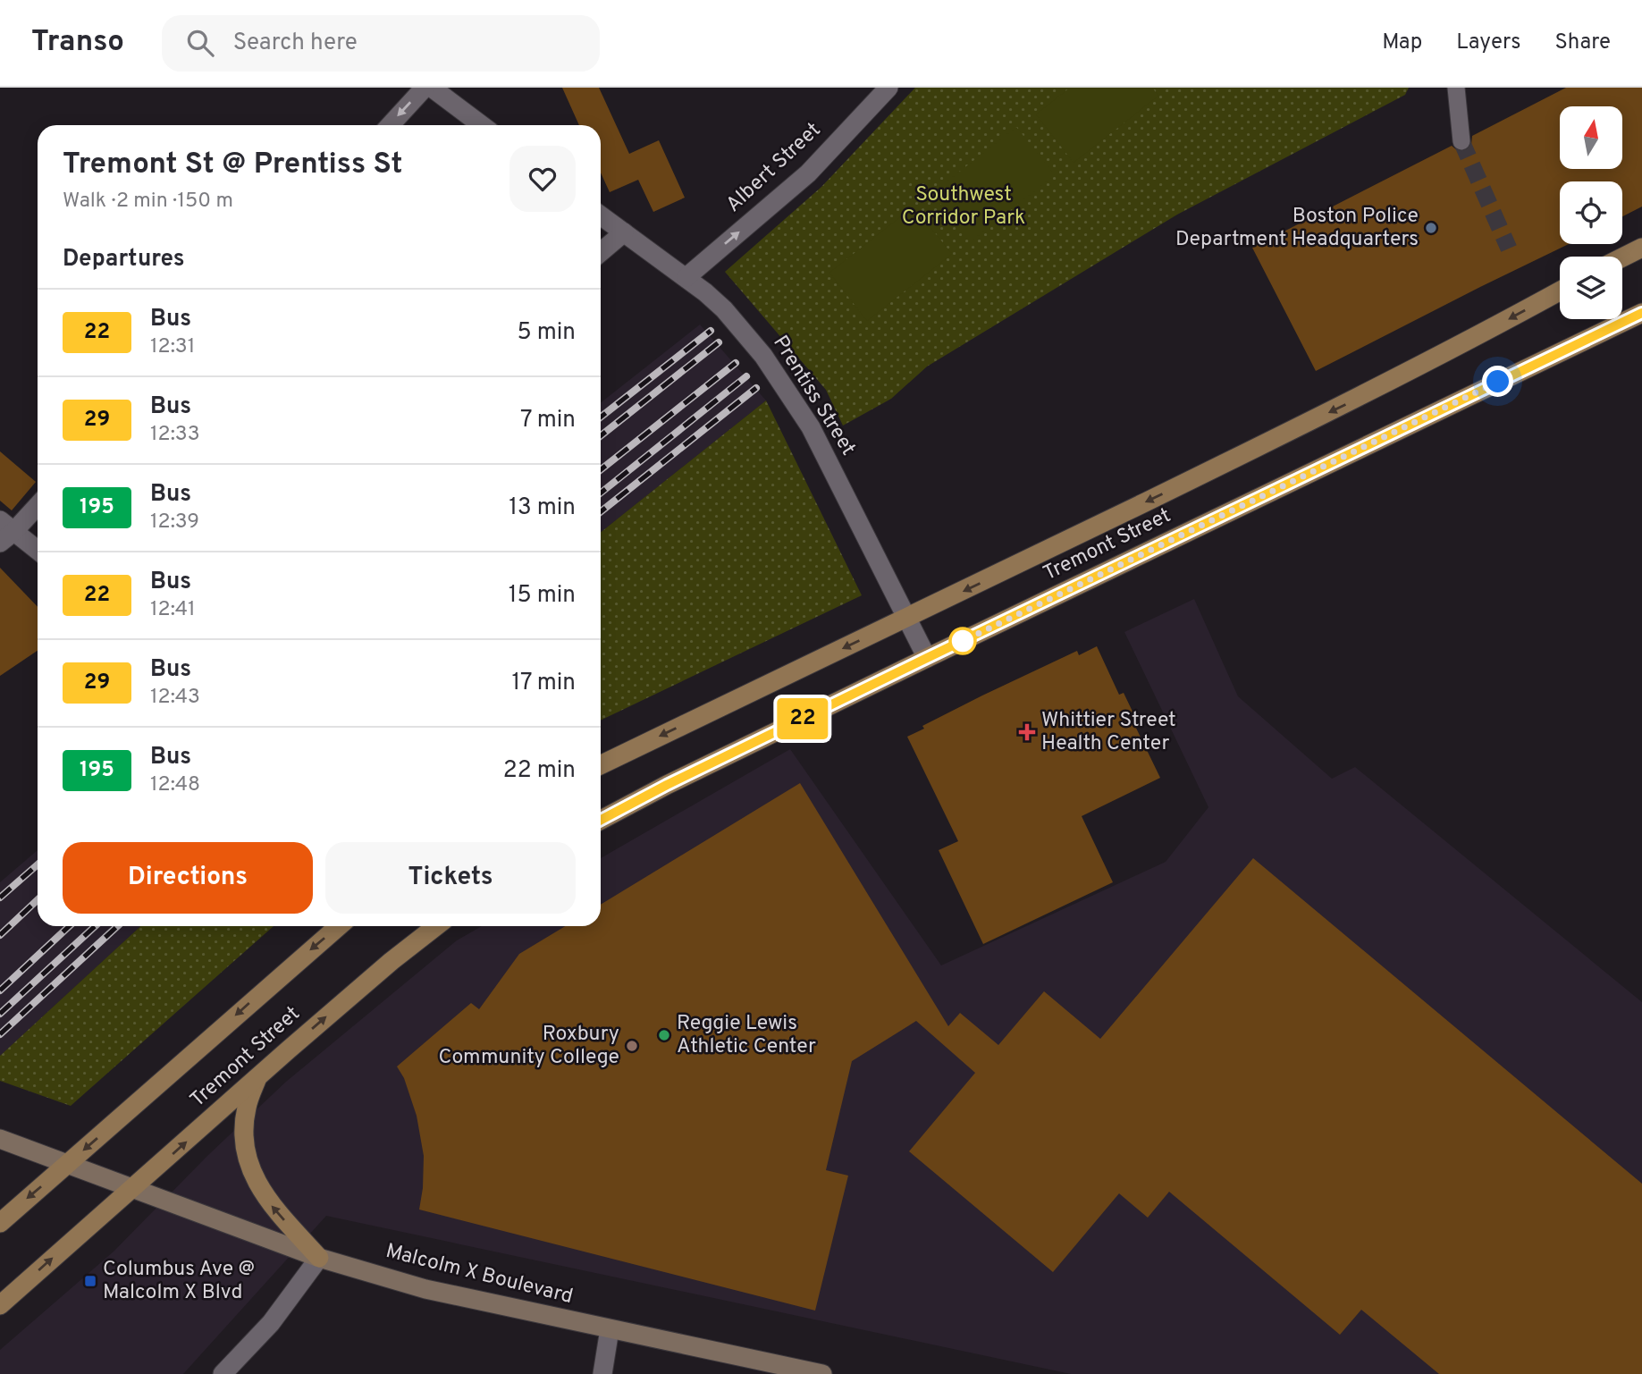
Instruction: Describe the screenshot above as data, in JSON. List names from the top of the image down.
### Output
{
  "streets": {
    "main road": ["Tremont Street", "Malcolm X Boulevard"],
    "street": ["Albert Street", "Prentiss Street"]
  },
  "crossings": [
    ["Albert Street", "Prentiss Street"],
    ["Prentiss Street", "Tremont Street"],
    ["Tremont Street", "Malcolm X Boulevard"]
  ],
  "one_way": ["Albert Street"],
  "parks": ["Southwest Corridor Park"],
  "places": {
    "other": ["Boston Police Department Headquarters", "Reggie Lewis Athletic Center", "Roxbury Community College"],
    "health": ["Whittier Street Health Center"],
    "transit": ["Columbus Ave @ Malcolm X Blvd"]
  },
  "lines": ["bus line 22"],
  "north": "top",
  "page": {
    "header": "Transo",
    "search": "Search here",
    "nav": ["Map", "Layers", "Share"],
    "on_map": "22",
    "heading": [
      ["Tremont St @ Prentiss St", "Walk · 2 min · 150 m"],
      "Departures"
    ],
    "list": [
      {
        "mark": "22",
        "name": "Bus",
        "note": "12:31",
        "value": "5 min"
      },
      {
        "mark": "29",
        "name": "Bus",
        "note": "12:33",
        "value": "7 min"
      },
      {
        "mark": "195",
        "name": "Bus",
        "note": "12:39",
        "value": "13 min"
      },
      {
        "mark": "22",
        "name": "Bus",
        "note": "12:41",
        "value": "15 min"
      },
      {
        "mark": "29",
        "name": "Bus",
        "note": "12:43",
        "value": "17 min"
      },
      {
        "mark": "195",
        "name": "Bus",
        "note": "12:48",
        "value": "22 min"
      }
    ],
    "buttons": ["Directions", "Tickets"]
  }
}
